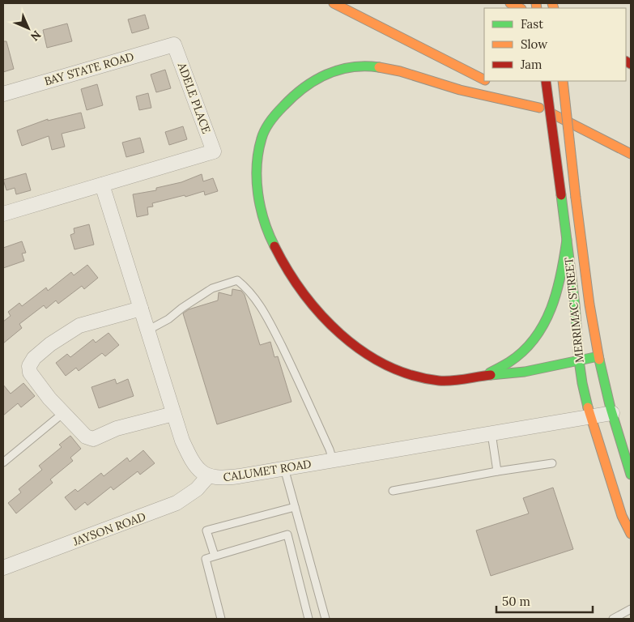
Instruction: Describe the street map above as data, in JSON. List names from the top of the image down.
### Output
{
  "streets": {
    "main road": ["MERRIMAC STREET"],
    "street": [
      "BAY STATE ROAD",
      "ADELE PLACE",
      "CALUMET ROAD",
      "JAYSON ROAD"
    ]
  },
  "crossings": [
    ["BAY STATE ROAD", "ADELE PLACE"],
    ["ADELE PLACE", "CALUMET ROAD"],
    ["MERRIMAC STREET", "CALUMET ROAD"],
    ["CALUMET ROAD", "JAYSON ROAD"]
  ],
  "legend": ["Fast", "Slow", "Jam"],
  "scale_bar": "50 m",
  "north": "bottom right"
}
